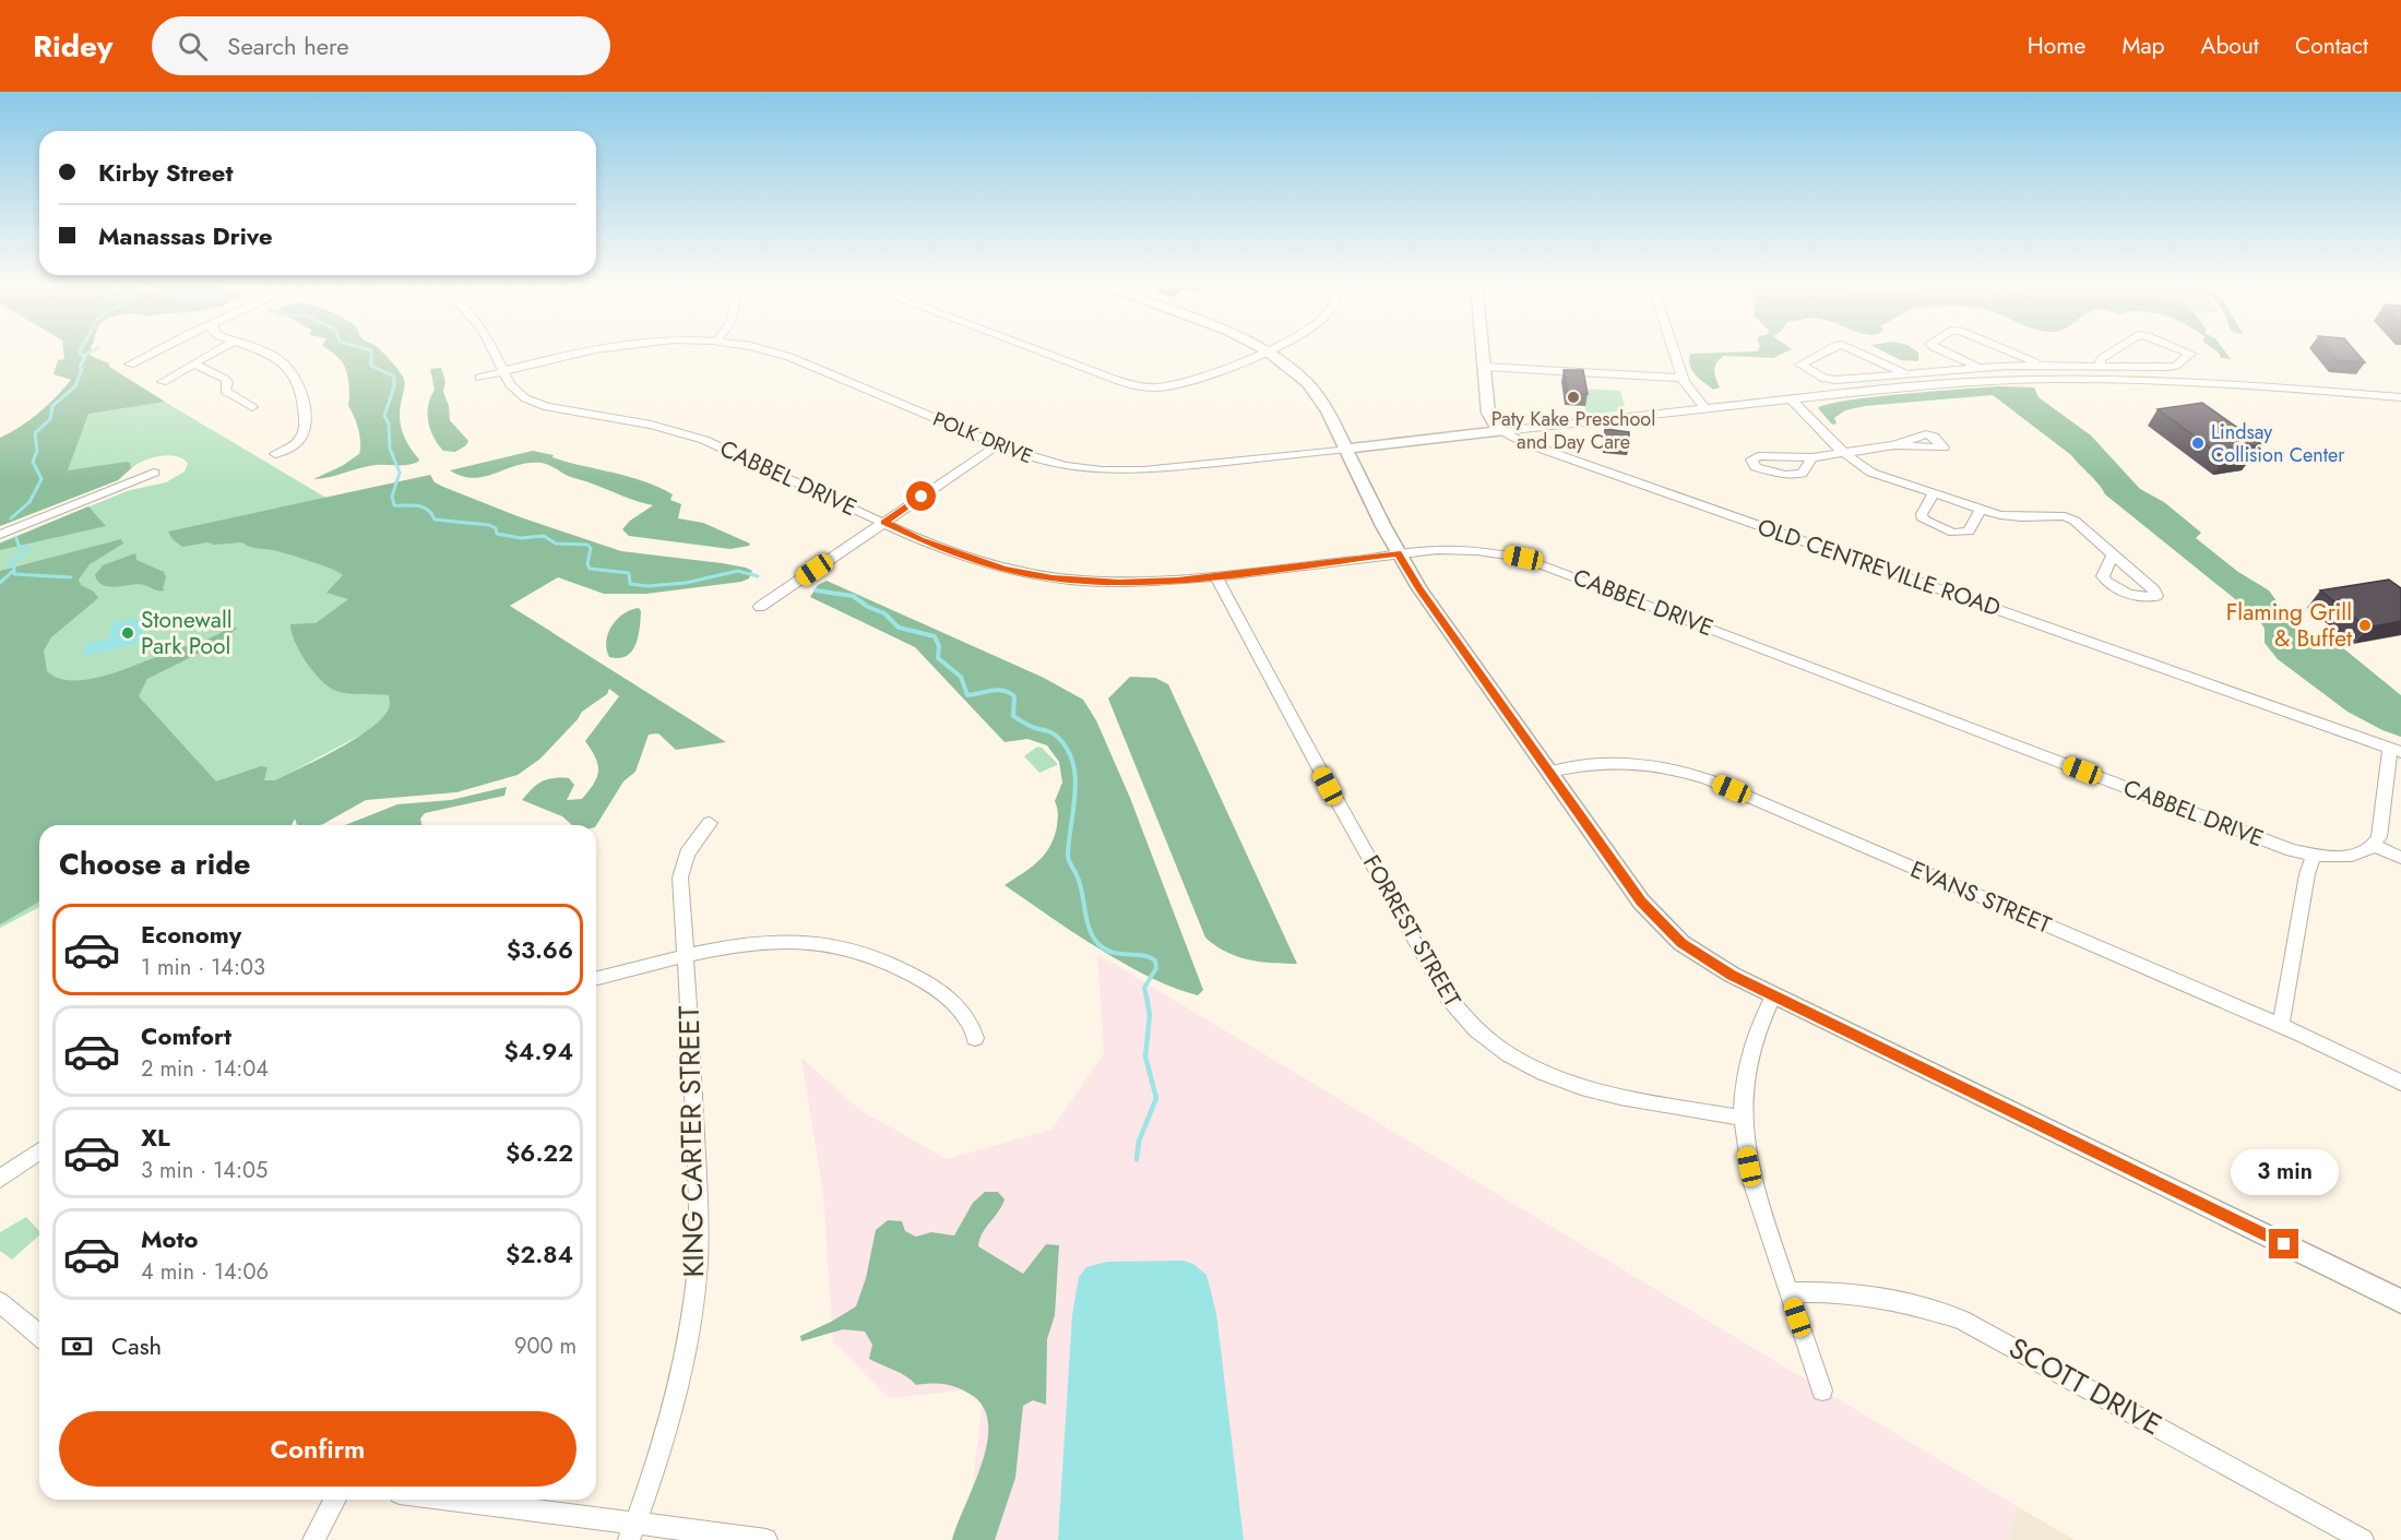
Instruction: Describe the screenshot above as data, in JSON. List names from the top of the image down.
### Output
{
  "streets": {
    "main road": ["POLK DRIVE"],
    "street": [
      "CABBEL DRIVE",
      "OLD CENTREVILLE ROAD",
      "EVANS STREET",
      "FORREST STREET",
      "KING CARTER STREET",
      "SCOTT DRIVE"
    ]
  },
  "crossings": [
    ["POLK DRIVE", "CABBEL DRIVE"],
    ["POLK DRIVE", "OLD CENTREVILLE ROAD"],
    ["CABBEL DRIVE", "FORREST STREET"]
  ],
  "places": [
    "Paty Kake Preschool and Day Care",
    "Lindsay Collision Center",
    "Flaming Grill & Buffet",
    "Stonewall Park Pool"
  ],
  "page": {
    "header": "Ridey",
    "search": "Search here",
    "nav": [
      "Home",
      "Map",
      "About",
      "Contact"
    ],
    "banner": ["Kirby Street", "Manassas Drive"],
    "heading": "Choose a ride",
    "list": [
      {
        "name": "Economy",
        "note": "1 min · 14:03",
        "value": "$3.66"
      },
      {
        "name": "Comfort",
        "note": "2 min · 14:04",
        "value": "$4.94"
      },
      {
        "name": "XL",
        "note": "3 min · 14:05",
        "value": "$6.22"
      },
      {
        "name": "Moto",
        "note": "4 min · 14:06",
        "value": "$2.84"
      }
    ],
    "bubble": "3 min",
    "pay": ["Cash", "900 m"],
    "buttons": "Confirm"
  }
}
